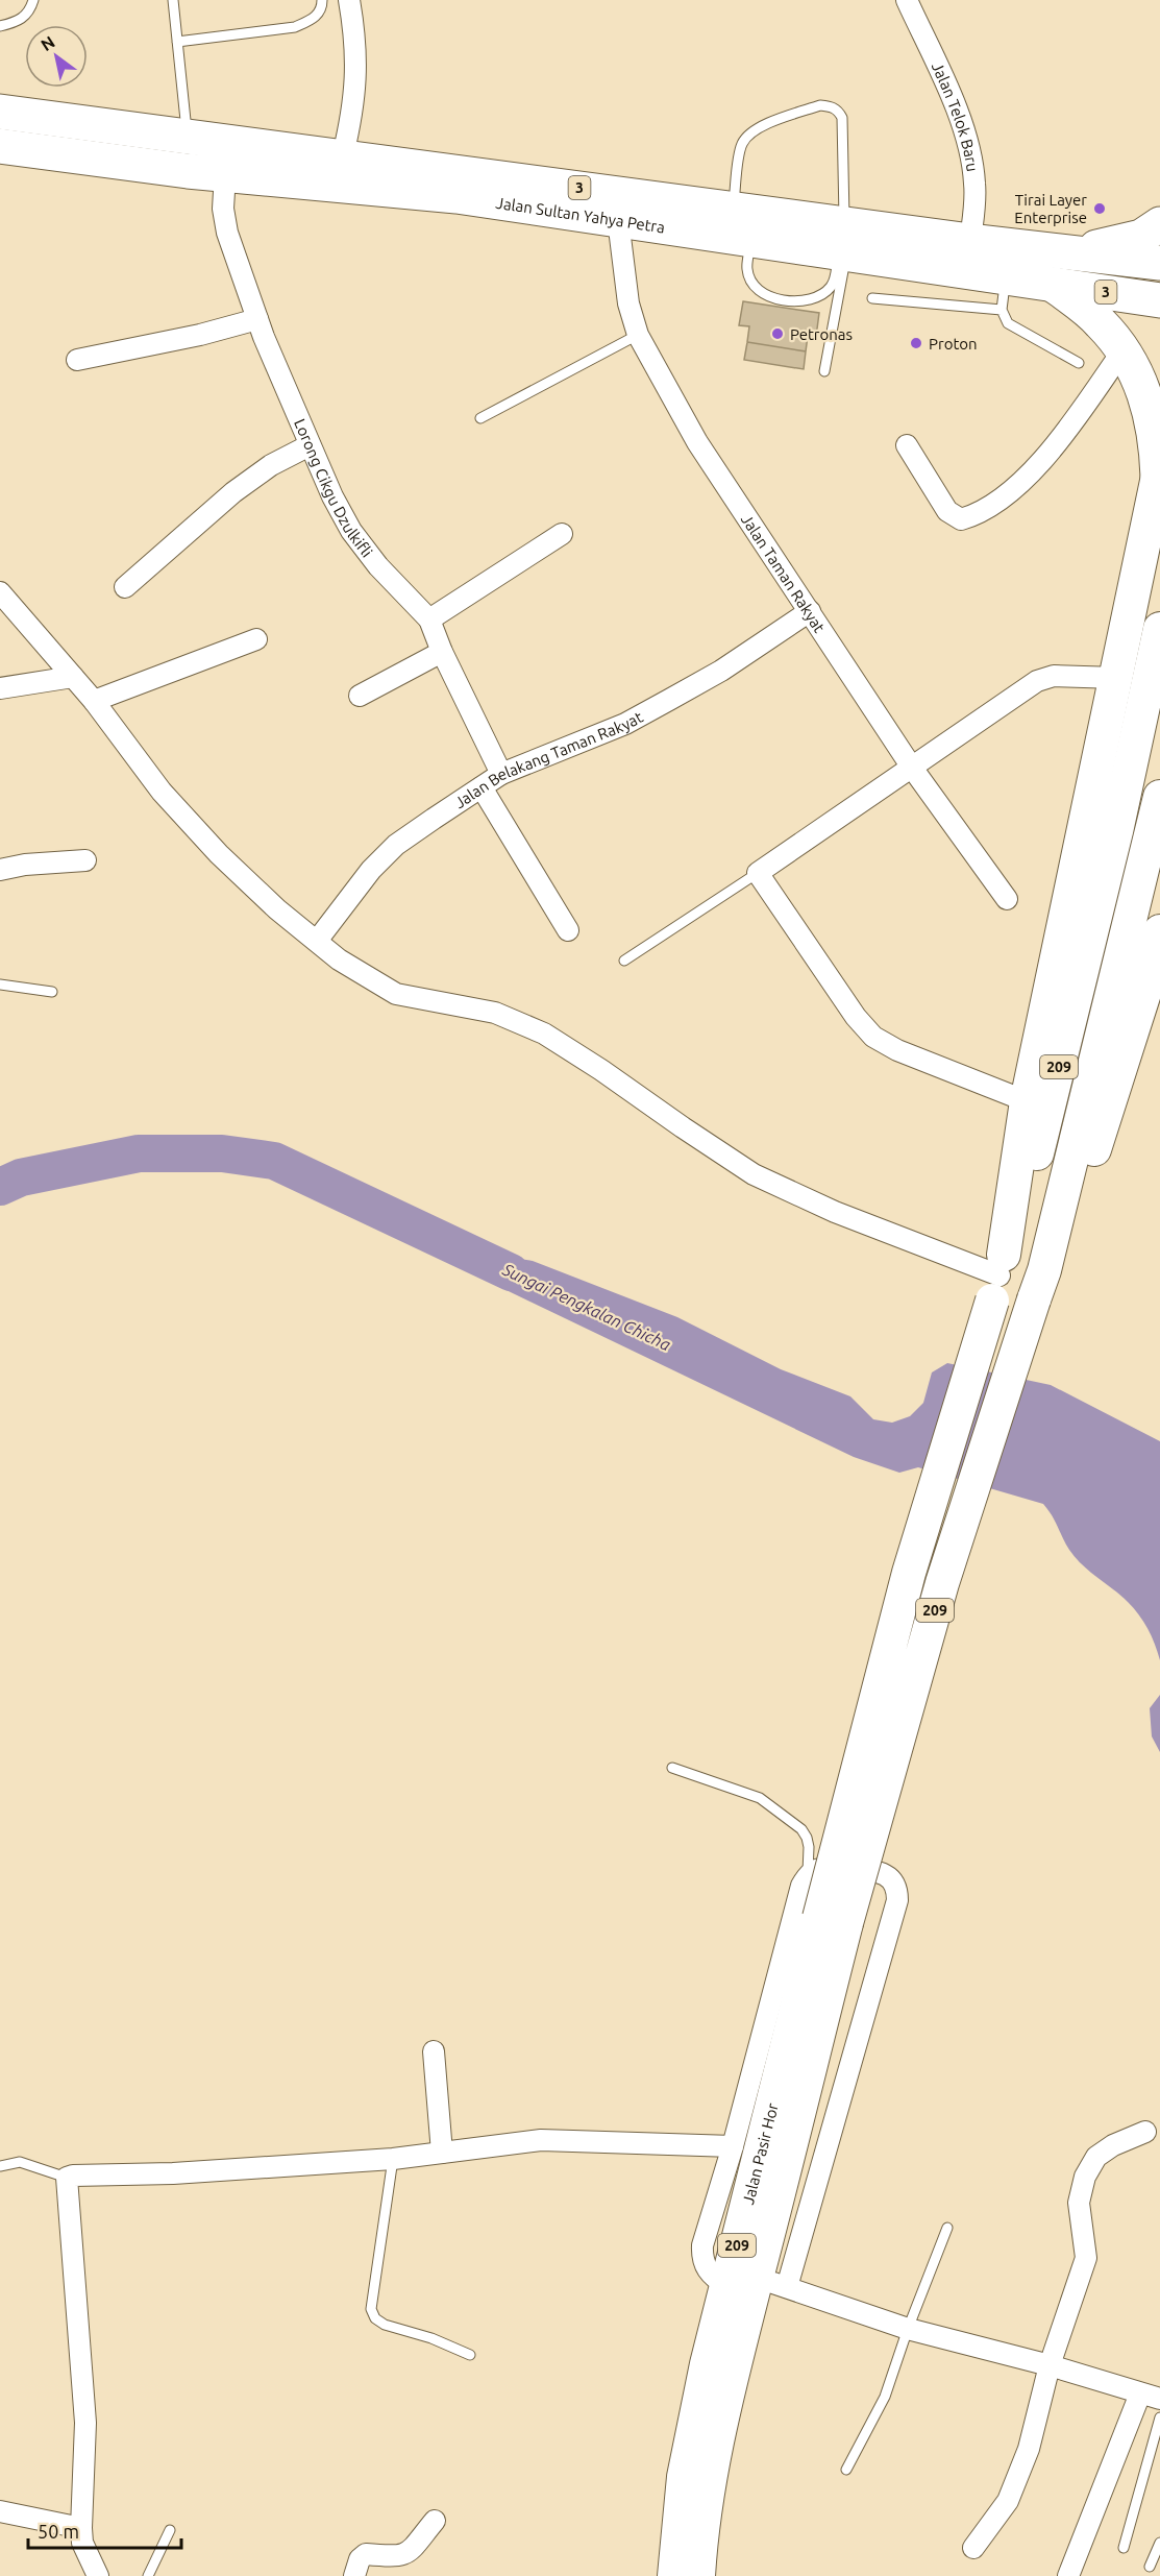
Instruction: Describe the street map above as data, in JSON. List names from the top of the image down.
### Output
{
  "streets": {
    "highway": ["3", "Jalan Sultan Yahya Petra"],
    "main road": ["209", "Jalan Pasir Hor"],
    "street": [
      "Jalan Telok Baru",
      "Lorong Cikgu Dzulkifli",
      "Jalan Taman Rakyat",
      "Jalan Belakang Taman Rakyat"
    ]
  },
  "crossings": [
    ["Jalan Telok Baru", "Jalan Sultan Yahya Petra"],
    ["Jalan Sultan Yahya Petra", "Lorong Cikgu Dzulkifli"],
    ["Jalan Sultan Yahya Petra", "Jalan Taman Rakyat"],
    ["Lorong Cikgu Dzulkifli", "Jalan Belakang Taman Rakyat"],
    ["Jalan Taman Rakyat", "Jalan Belakang Taman Rakyat"],
    ["209", "Jalan Pasir Hor"]
  ],
  "water": ["Sungai Pengkalan Chicha"],
  "places": ["Tirai Layer Enterprise", "Petronas", "Proton"],
  "scale_bar": "50 m",
  "north": "top left"
}
